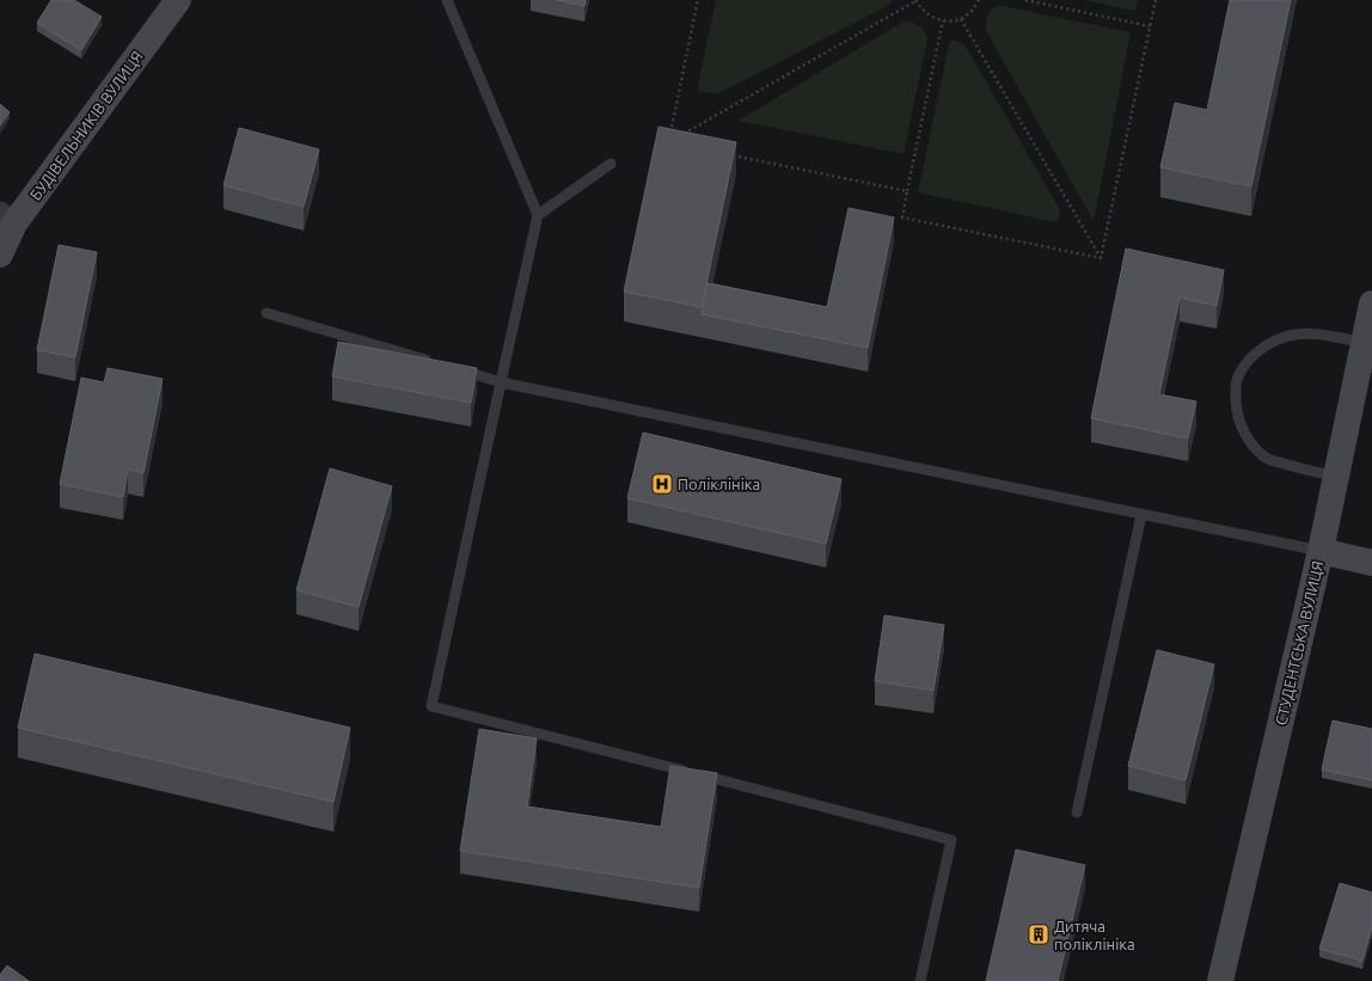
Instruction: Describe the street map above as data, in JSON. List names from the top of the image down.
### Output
{
  "streets": {
    "street": ["БУДІВЕЛЬНИКІВ ВУЛИЦЯ", "СТУДЕНТСЬКА ВУЛИЦЯ"]
  },
  "places": {
    "hospital": ["Поліклініка"],
    "building": ["Дитяча поліклініка"]
  }
}
